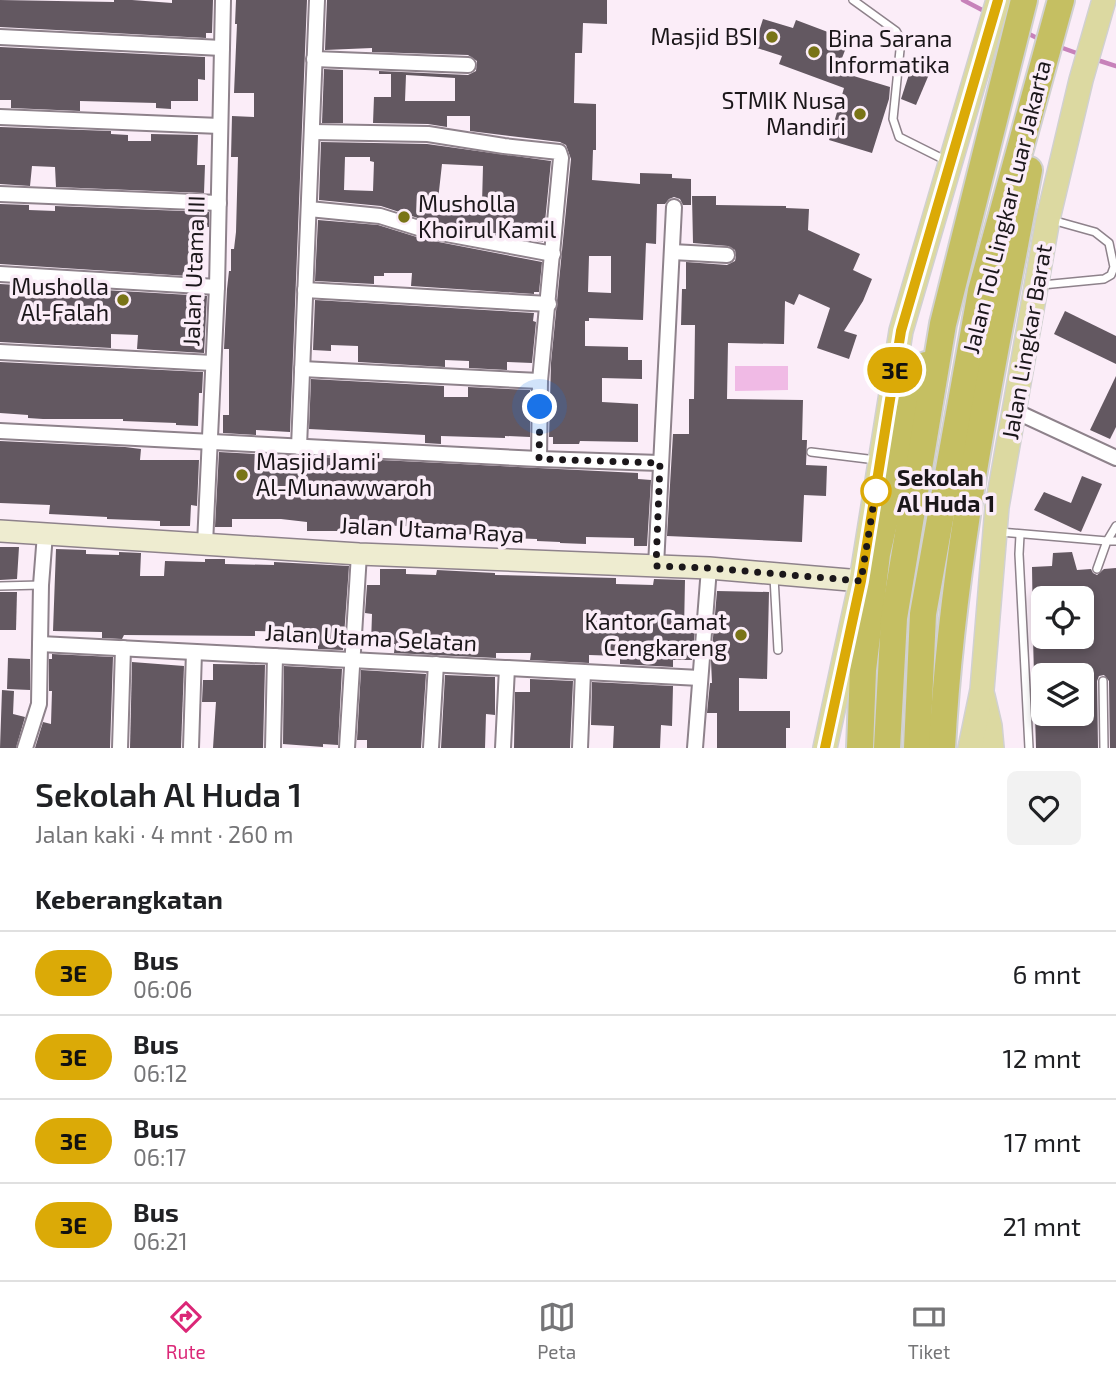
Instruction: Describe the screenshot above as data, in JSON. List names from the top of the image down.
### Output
{
  "streets": {
    "highway": ["Jalan Tol Lingkar Luar Jakarta"],
    "main road": ["Jalan Lingkar Barat", "Jalan Utama Raya"],
    "street": ["Jalan Utama III", "Jalan Utama Selatan"]
  },
  "crossings": [
    ["Jalan Utama III", "Jalan Utama Raya"]
  ],
  "places": [
    "Masjid BSI",
    "Bina Sarana Informatika",
    "STMIK Nusa Mandiri",
    "Musholla Khoirul Kamil",
    "Musholla Al-Falah",
    "Masjid Jami' Al-Munawwaroh",
    "Sekolah Al Huda 1",
    "Kantor Camat Cengkareng"
  ],
  "lines": ["bus line 3E"],
  "page": {
    "on_map": "3E",
    "heading": [
      ["Sekolah Al Huda 1", "Jalan kaki · 4 mnt · 260 m"],
      "Keberangkatan"
    ],
    "list": [
      {
        "mark": "3E",
        "name": "Bus",
        "note": "06:06",
        "value": "6 mnt"
      },
      {
        "mark": "3E",
        "name": "Bus",
        "note": "06:12",
        "value": "12 mnt"
      },
      {
        "mark": "3E",
        "name": "Bus",
        "note": "06:17",
        "value": "17 mnt"
      },
      {
        "mark": "3E",
        "name": "Bus",
        "note": "06:21",
        "value": "21 mnt"
      }
    ],
    "tabs": ["Rute", "Peta", "Tiket"]
  }
}
